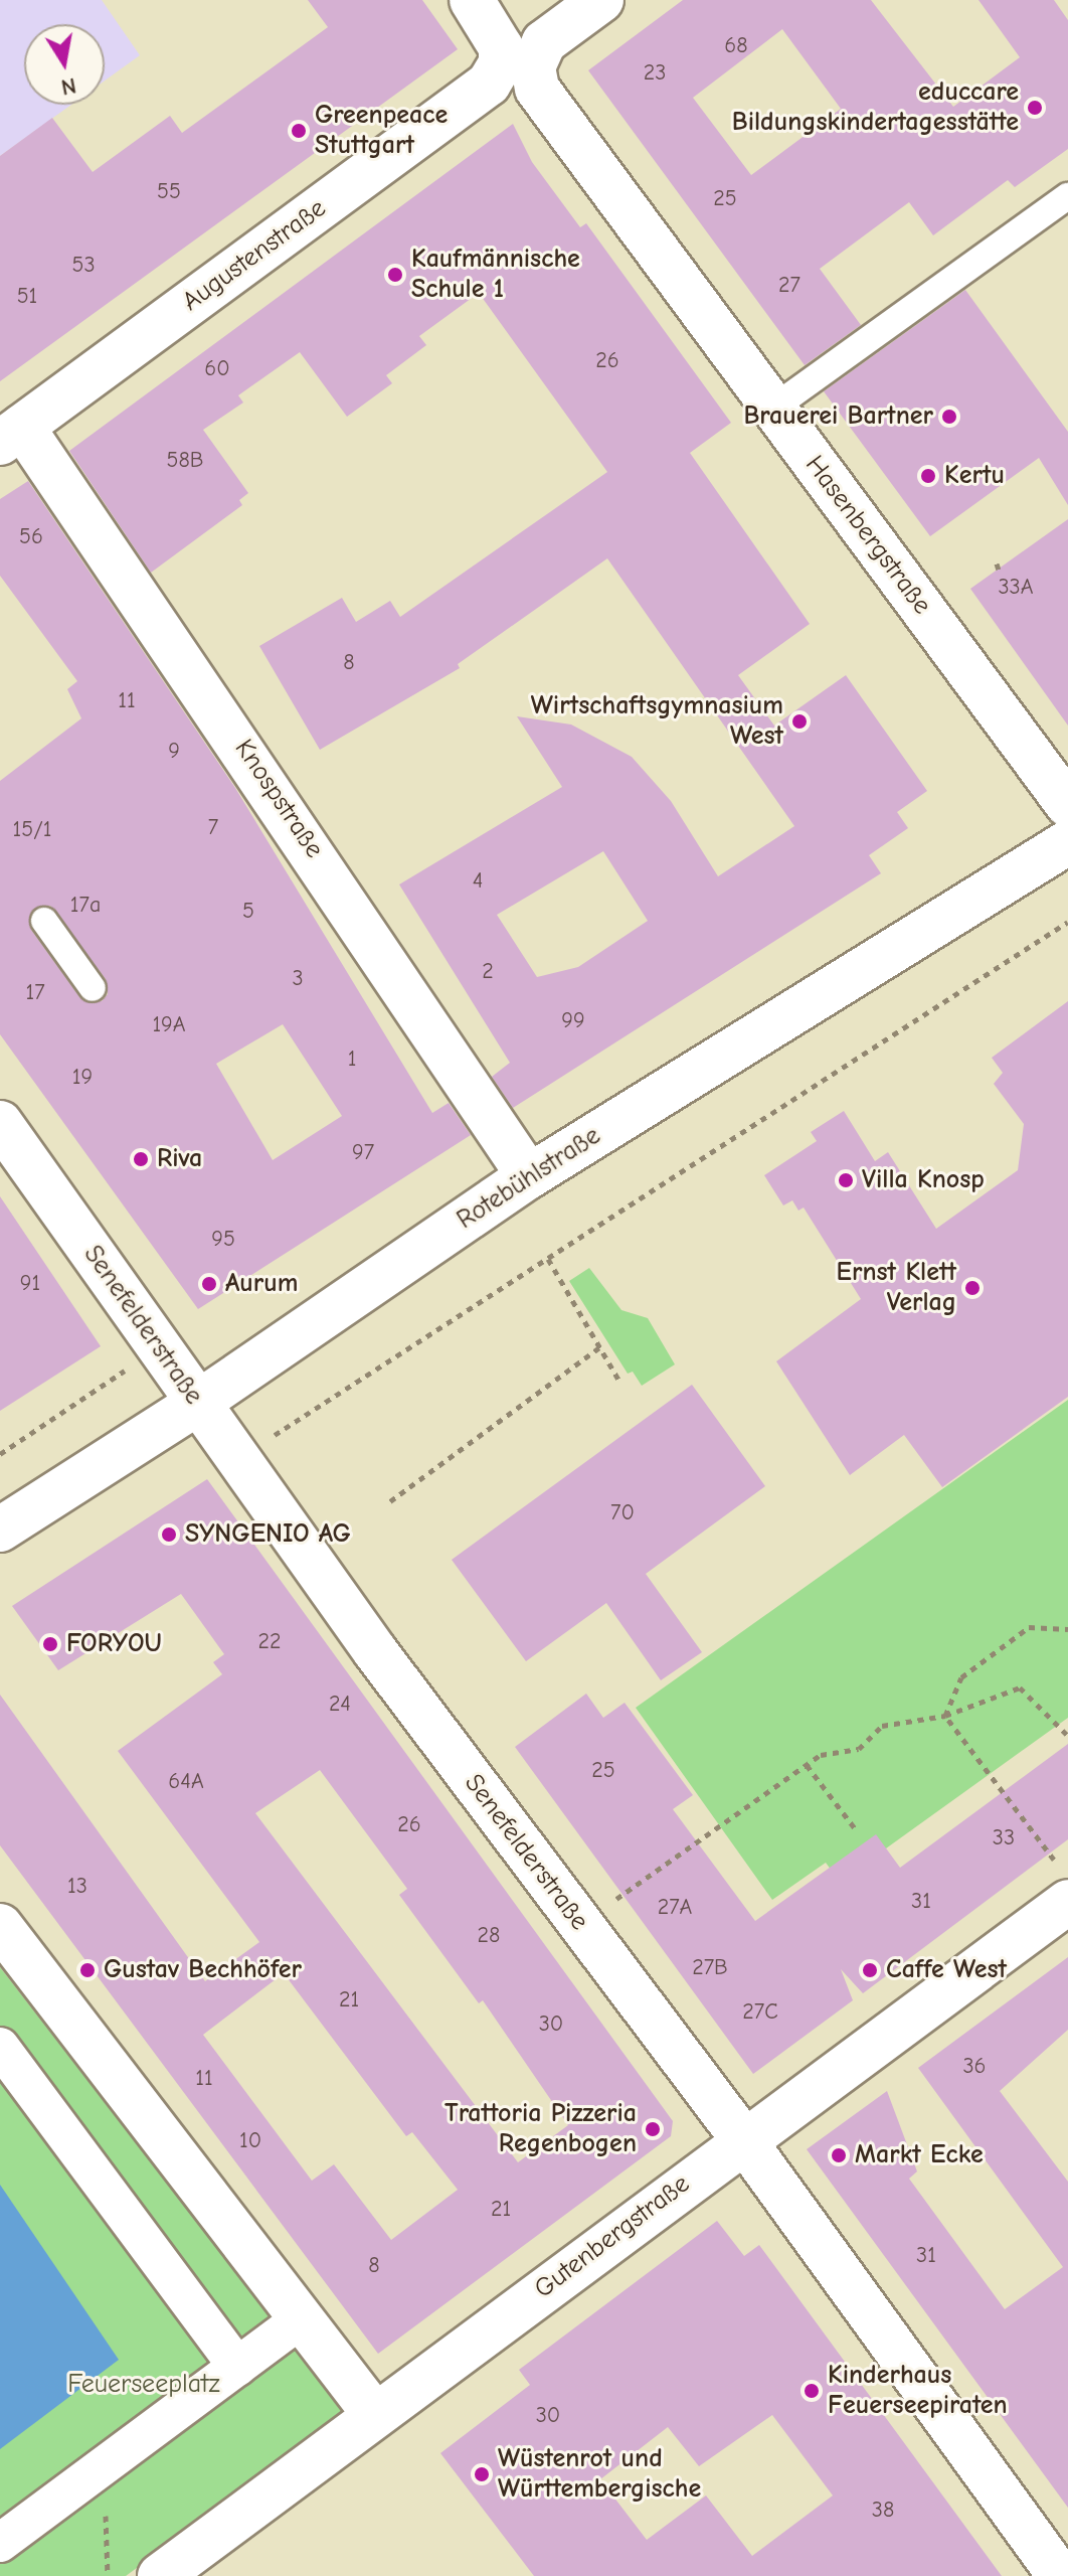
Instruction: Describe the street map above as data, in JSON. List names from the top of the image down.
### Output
{
  "streets": {
    "street": [
      "Augustenstraße",
      "Hasenbergstraße",
      "Knospstraße",
      "Rotebühlstraße",
      "Senefelderstraße",
      "Gutenbergstraße"
    ]
  },
  "crossings": [
    ["Augustenstraße", "Hasenbergstraße"],
    ["Augustenstraße", "Knospstraße"],
    ["Knospstraße", "Rotebühlstraße"],
    ["Rotebühlstraße", "Senefelderstraße"],
    ["Senefelderstraße", "Gutenbergstraße"]
  ],
  "parks": ["Feuerseeplatz"],
  "places": [
    "educcare Bildungskindertagesstätte",
    "Greenpeace Stuttgart",
    "Kaufmännische Schule 1",
    "Brauerei Bartner",
    "Kertu",
    "Wirtschaftsgymnasium West",
    "Riva",
    "Villa Knosp",
    "Aurum",
    "Ernst Klett Verlag",
    "SYNGENIO AG",
    "FORYOU",
    "Gustav Bechhöfer",
    "Caffe West",
    "Trattoria Pizzeria Regenbogen",
    "Markt Ecke",
    "Kinderhaus Feuerseepiraten",
    "Wüstenrot und Württembergische"
  ],
  "house_numbers": [
    "68",
    "23",
    "55",
    "25",
    "53",
    "27",
    "51",
    "26",
    "60",
    "58B",
    "56",
    "33A",
    "8",
    "11",
    "9",
    "7",
    "15/1",
    "4",
    "17a",
    "5",
    "2",
    "3",
    "17",
    "99",
    "19A",
    "1",
    "19",
    "97",
    "95",
    "91",
    "70",
    "22",
    "24",
    "25",
    "64A",
    "26",
    "33",
    "13",
    "31",
    "27A",
    "28",
    "27B",
    "21",
    "27C",
    "30",
    "36",
    "11",
    "10",
    "21",
    "31",
    "8",
    "30",
    "38"
  ],
  "north": "bottom"
}
